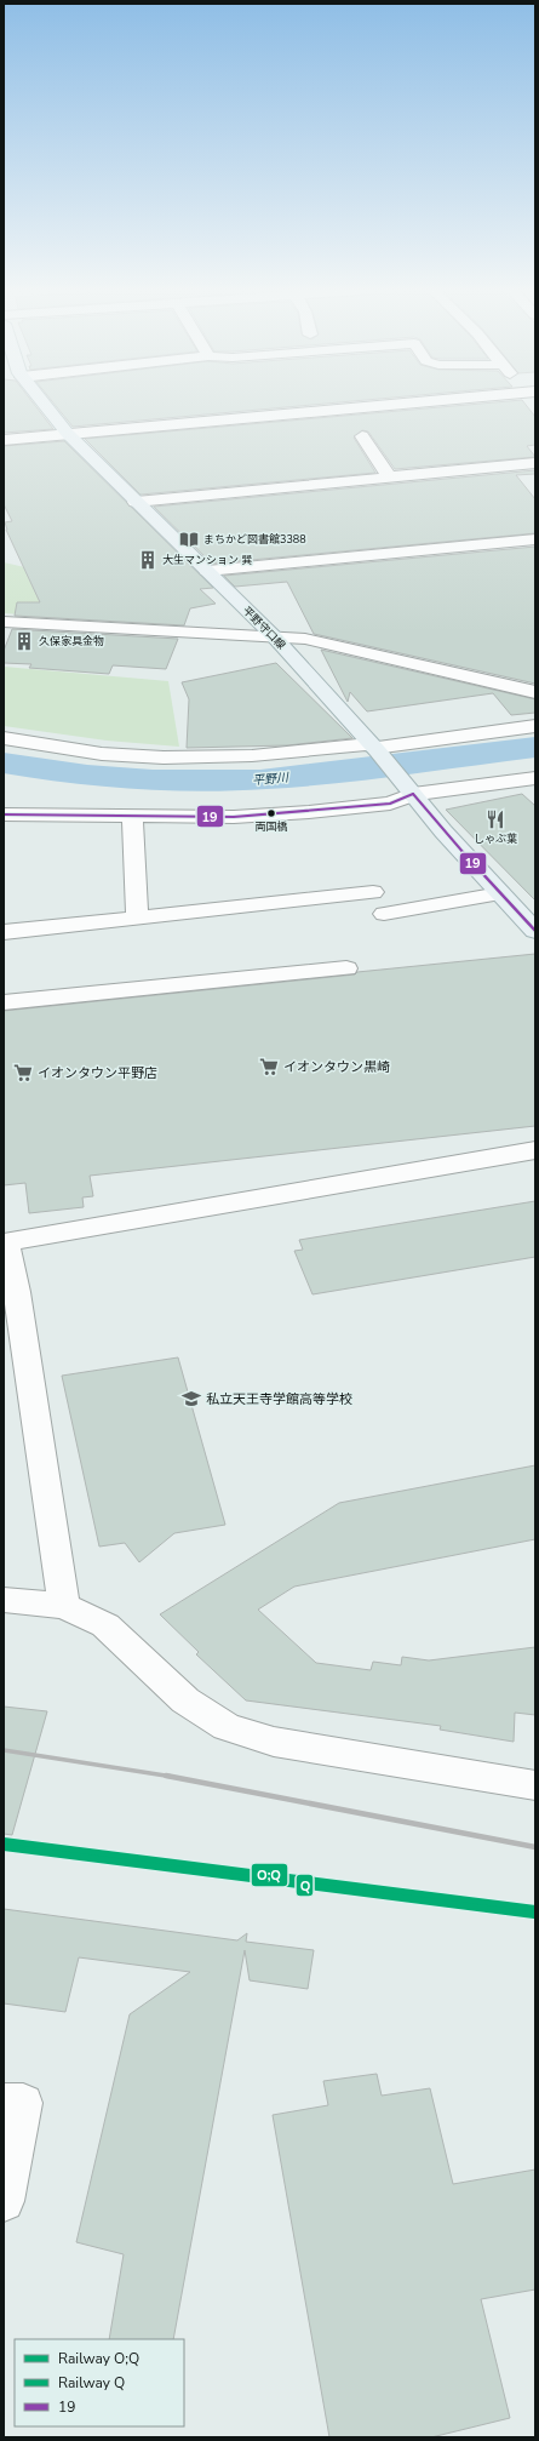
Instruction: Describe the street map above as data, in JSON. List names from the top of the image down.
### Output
{
  "streets": {
    "main road": ["平野守口線"]
  },
  "water": ["平野川"],
  "places": {
    "library": ["まちかど図書館3388"],
    "building": ["大生マンション 巽", "久保家具金物"],
    "other": ["両国橋"],
    "restaurant": ["しゃぶ葉"],
    "supermarket": ["イオンタウン黒崎", "イオンタウン平野店"],
    "school or university": ["私立天王寺学館高等学校"]
  },
  "lines": ["transit line 19", "rail line O;Q", "rail line Q"],
  "legend": ["Railway O;Q", "Railway Q", "19"]
}
